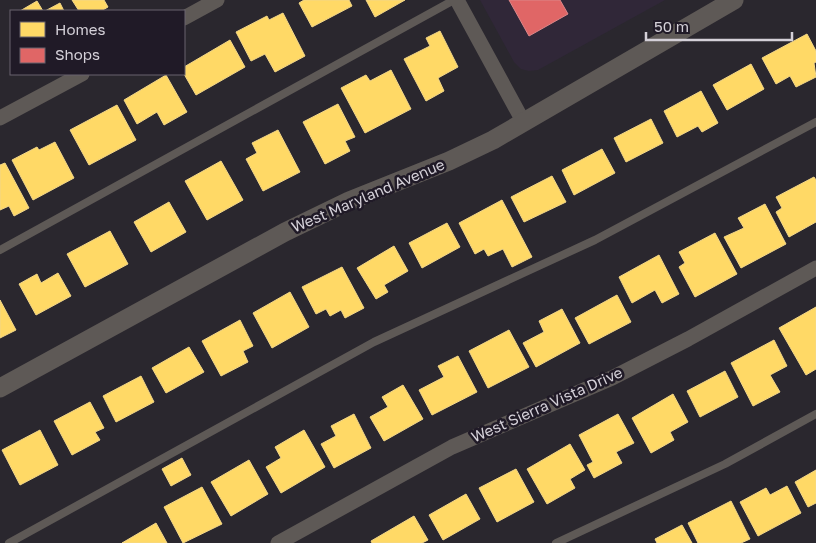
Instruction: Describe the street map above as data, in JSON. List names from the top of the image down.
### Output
{
  "streets": {
    "street": ["West Maryland Avenue", "West Sierra Vista Drive"]
  },
  "legend": ["Homes", "Shops"],
  "scale_bar": "50 m"
}
